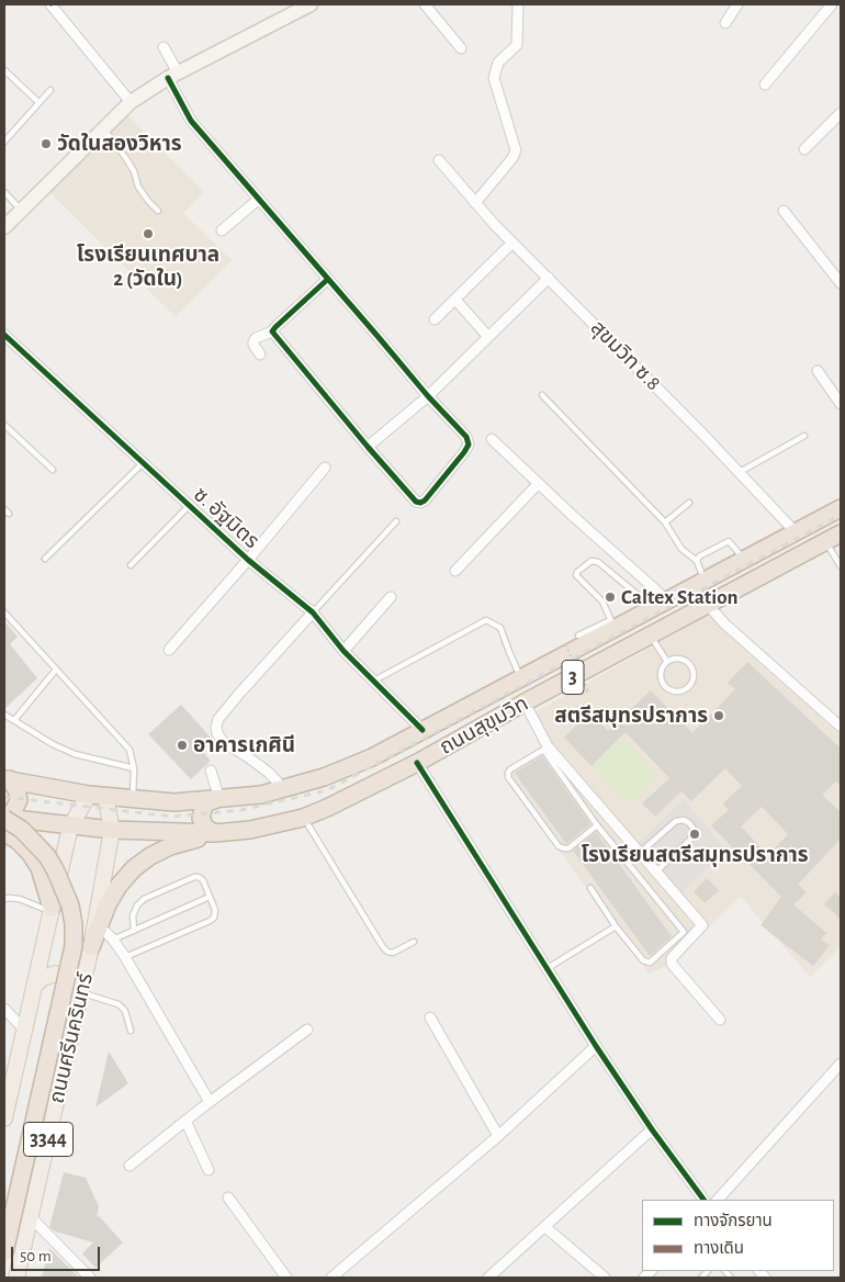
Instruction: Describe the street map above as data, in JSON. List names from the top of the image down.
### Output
{
  "streets": {
    "highway": ["3", "ถนนสุขุมวิท"],
    "main road": ["ถนนศรีนครินทร์", "3344"],
    "street": ["สุขมวิท ซ.8", "ซ. อัฐมิตร"]
  },
  "crossings": [
    ["สุขมวิท ซ.8", "ถนนสุขุมวิท"],
    ["ซ. อัฐมิตร", "ถนนสุขุมวิท"],
    ["ถนนสุขุมวิท", "ถนนศรีนครินทร์"],
    ["ถนนสุขุมวิท", "3344"],
    ["ถนนศรีนครินทร์", "3344"]
  ],
  "places": [
    "วัดในสองวิหาร",
    "โรงเรียนเทศบาล 2 (วัดใน)",
    "Caltex Station",
    "สตรีสมุทรปราการ",
    "อาคารเกศินี",
    "โรงเรียนสตรีสมุทรปราการ"
  ],
  "legend": ["ทางจักรยาน", "ทางเดิน"],
  "scale_bar": "50 m"
}
